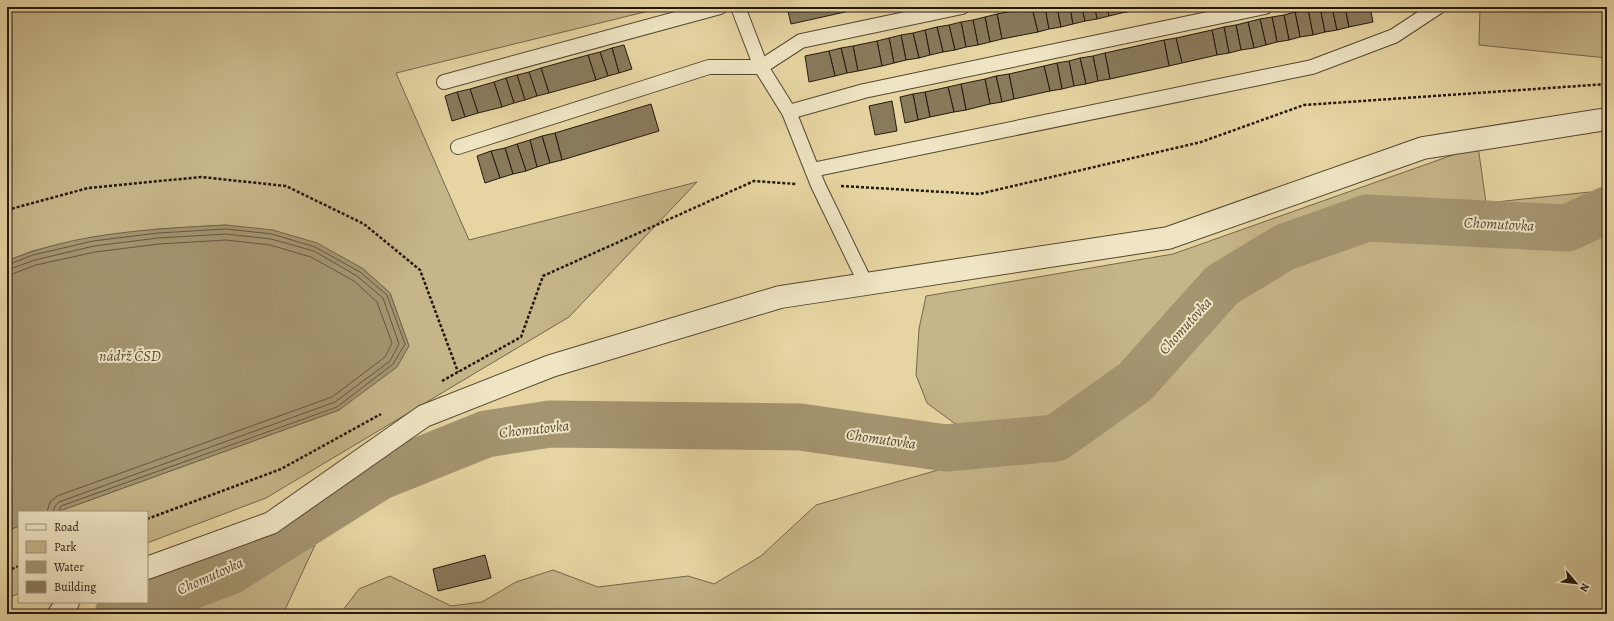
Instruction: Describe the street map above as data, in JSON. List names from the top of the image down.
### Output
{
  "water": ["Chomutovka", "nádrž ČSD"],
  "legend": [
    "Road",
    "Park",
    "Water",
    "Building"
  ],
  "north": "bottom right"
}
